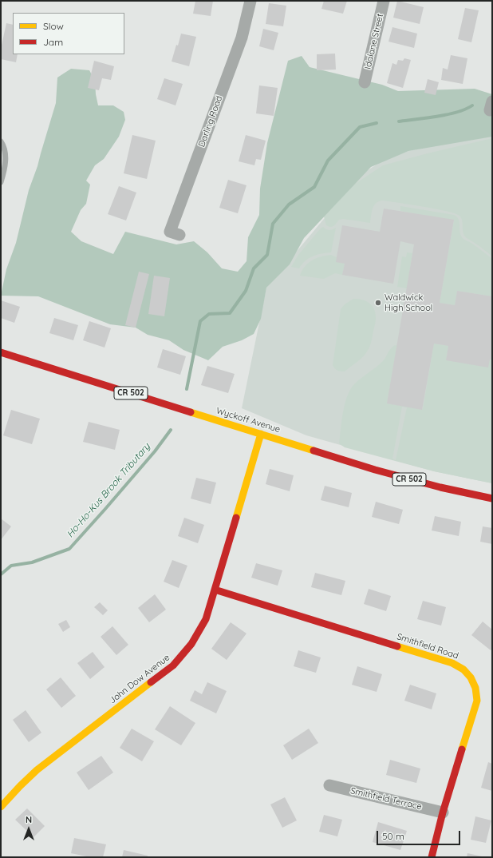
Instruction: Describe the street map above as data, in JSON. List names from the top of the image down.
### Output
{
  "streets": {
    "street": [
      "Idalane Street",
      "Darling Road",
      "CR 502",
      "Wyckoff Avenue",
      "Smithfield Road",
      "John Dow Avenue",
      "Smithfield Terrace"
    ]
  },
  "crossings": [
    ["Wyckoff Avenue", "John Dow Avenue"],
    ["Smithfield Road", "John Dow Avenue"],
    ["Smithfield Road", "Smithfield Terrace"]
  ],
  "water": ["Ho-Ho-Kus Brook Tributary"],
  "places": ["Waldwick High School"],
  "legend": ["Slow", "Jam"],
  "scale_bar": "50 m",
  "north": "top"
}
